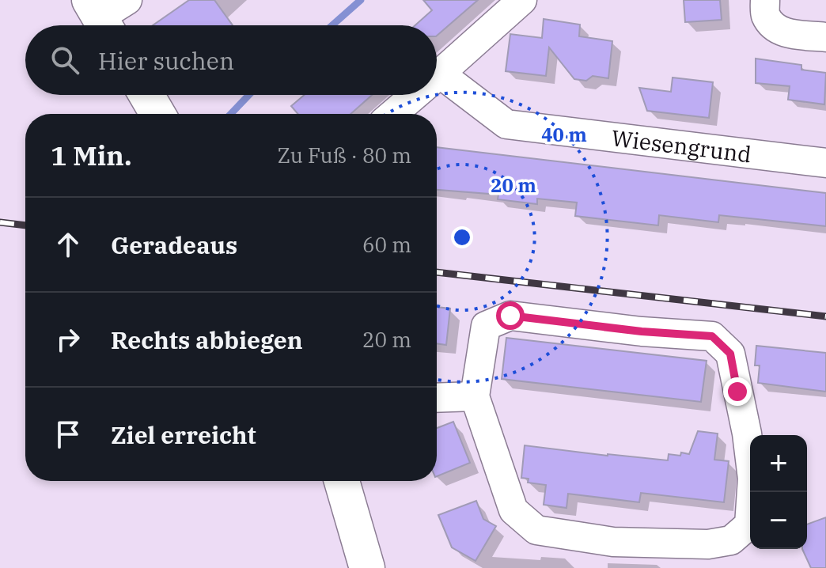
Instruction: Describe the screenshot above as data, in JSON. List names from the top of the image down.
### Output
{
  "streets": {
    "street": ["Wiesengrund"]
  },
  "page": {
    "search": "Hier suchen",
    "heading": ["1 Min.", "Zu Fuß · 80 m"],
    "list": [
      ["Geradeaus", "60 m"],
      ["Rechts abbiegen", "20 m"],
      "Ziel erreicht"
    ],
    "map_buttons": ["+", "−"]
  },
  "rings": ["40 m", "20 m"]
}
